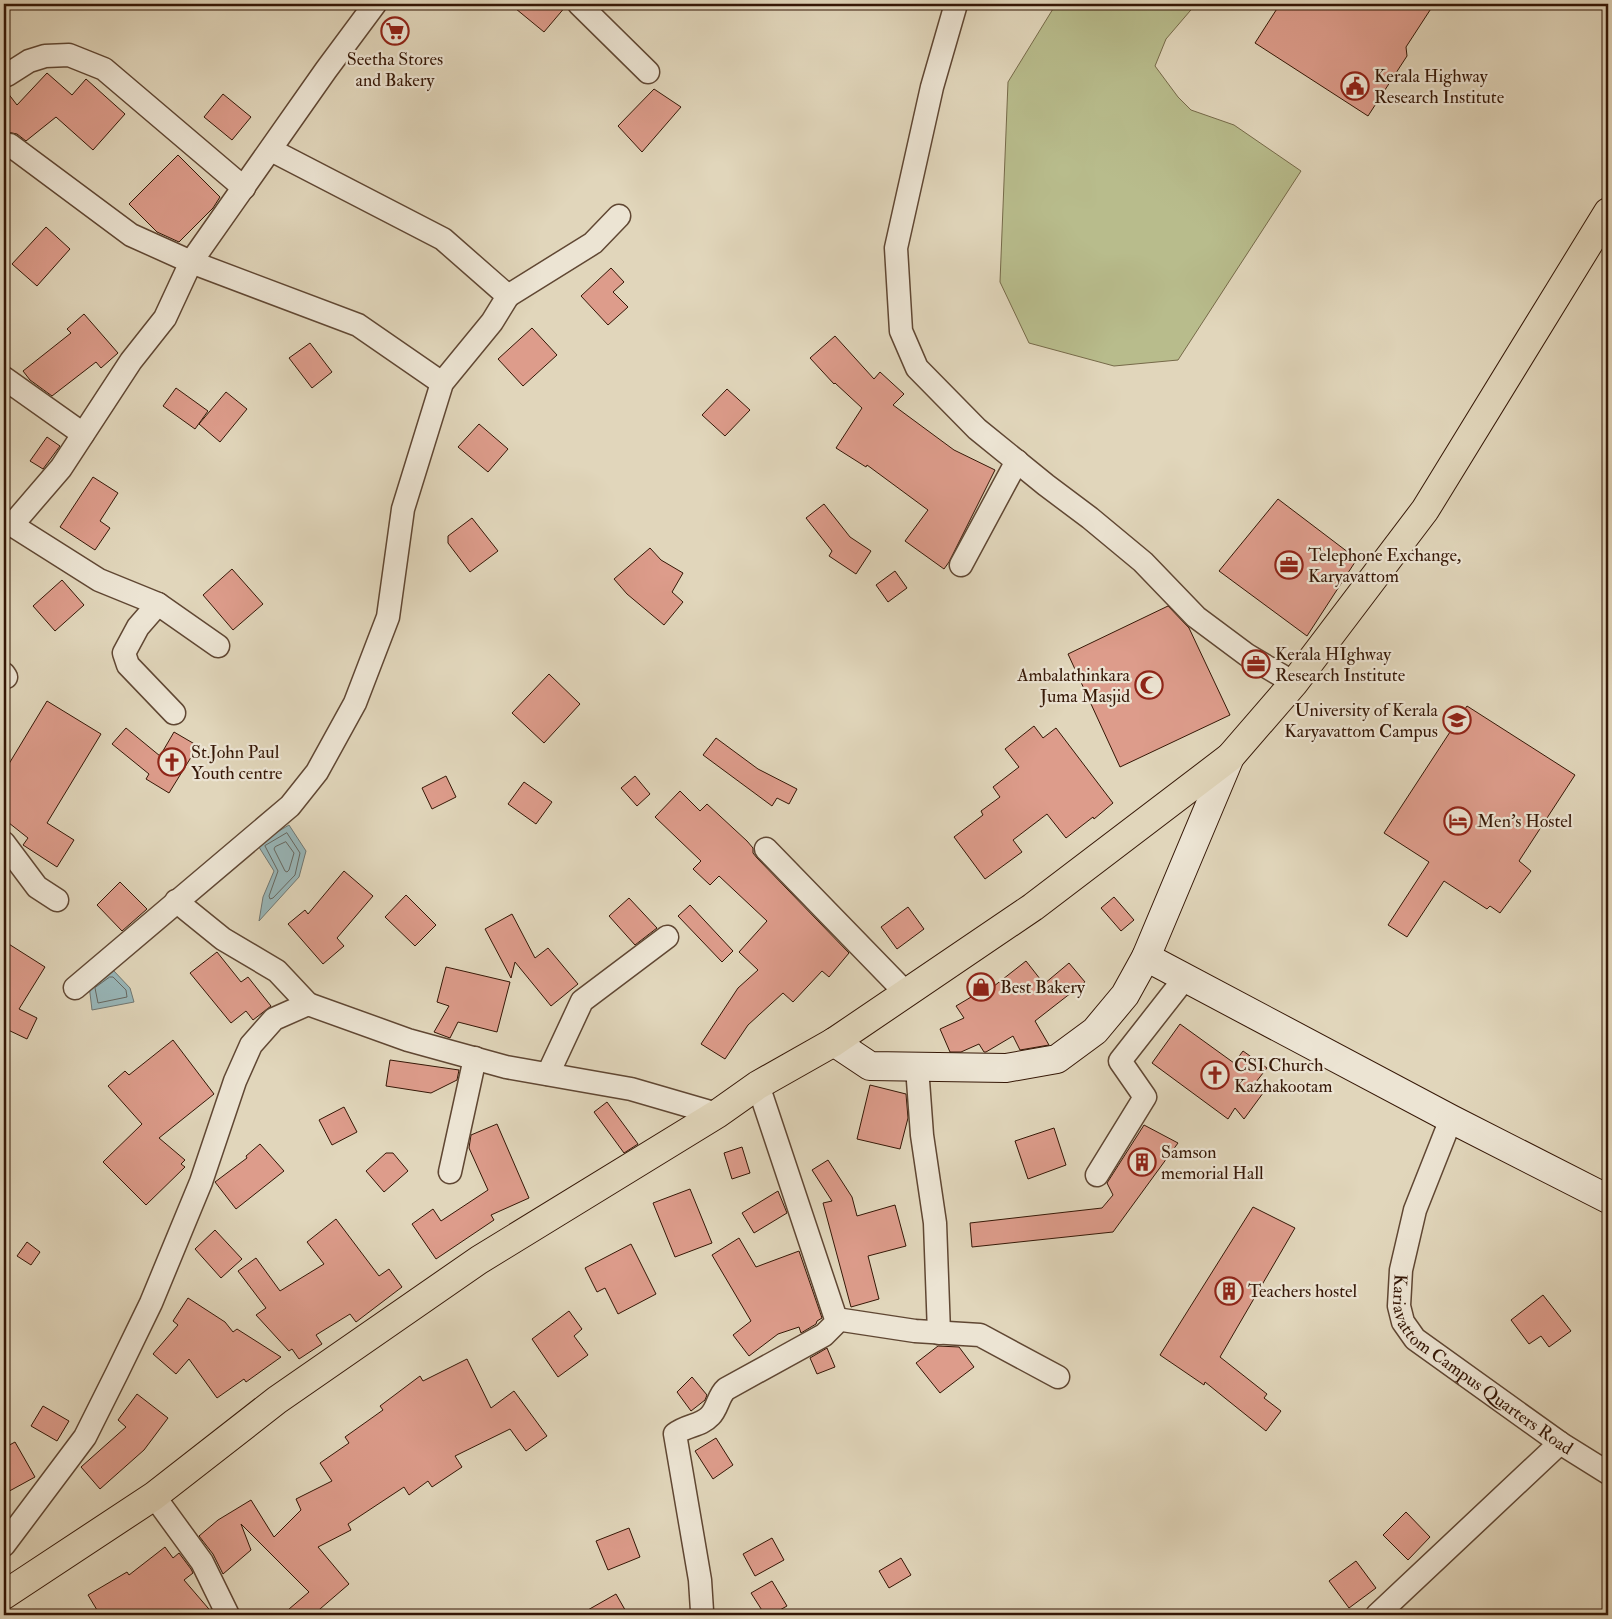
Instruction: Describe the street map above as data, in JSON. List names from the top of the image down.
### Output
{
  "streets": {
    "street": ["Kariavattom Campus Quarters Road"]
  },
  "places": {
    "supermarket": ["Seetha Stores and Bakery"],
    "public building": ["Kerala Highway Research Institute"],
    "office": ["Telephone Exchange, Karyavattom", "Kerala HIghway Research Institute"],
    "mosque": ["Ambalathinkara Juma Masjid"],
    "school or university": ["University of Kerala Karyavattom Campus"],
    "church": ["St.John Paul Youth centre", "CSI Church Kazhakootam"],
    "hotel": ["Men's Hostel"],
    "shop": ["Best Bakery"],
    "building": ["Samson memorial Hall", "Teachers hostel"]
  }
}
